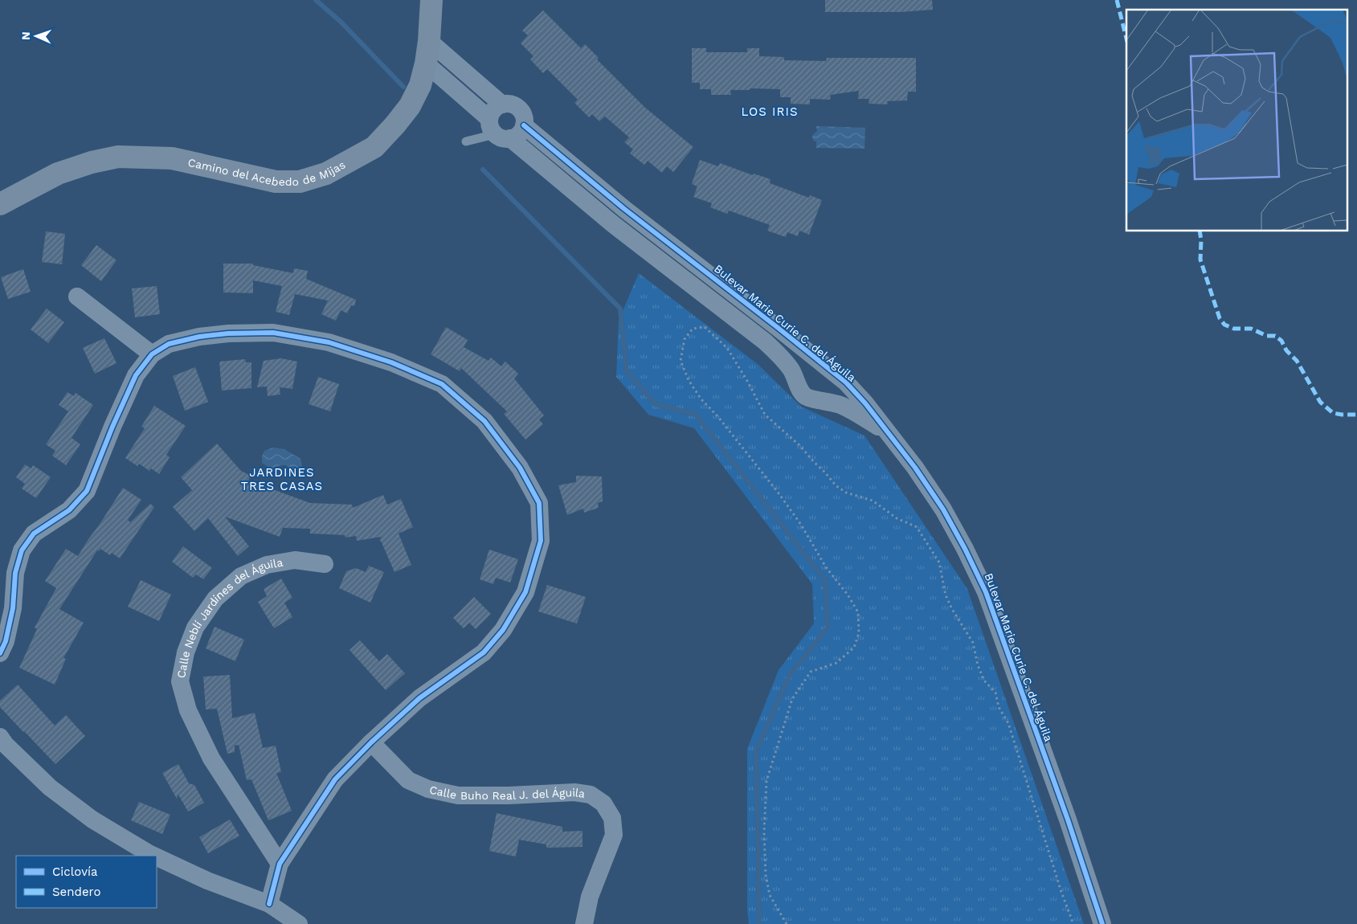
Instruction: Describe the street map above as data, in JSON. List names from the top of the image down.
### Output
{
  "streets": {
    "street": [
      "Camino del Acebedo de Mijas",
      "Bulevar Marie Curie C. del Águila",
      "Calle Neblí Jardines del Águila",
      "Calle Buho Real J. del Águila"
    ]
  },
  "crossings": [
    ["Camino del Acebedo de Mijas", "Bulevar Marie Curie C. del Águila"]
  ],
  "districts": ["LOS IRIS", "JARDINES TRES CASAS"],
  "legend": ["Ciclovía", "Sendero"],
  "north": "left"
}
